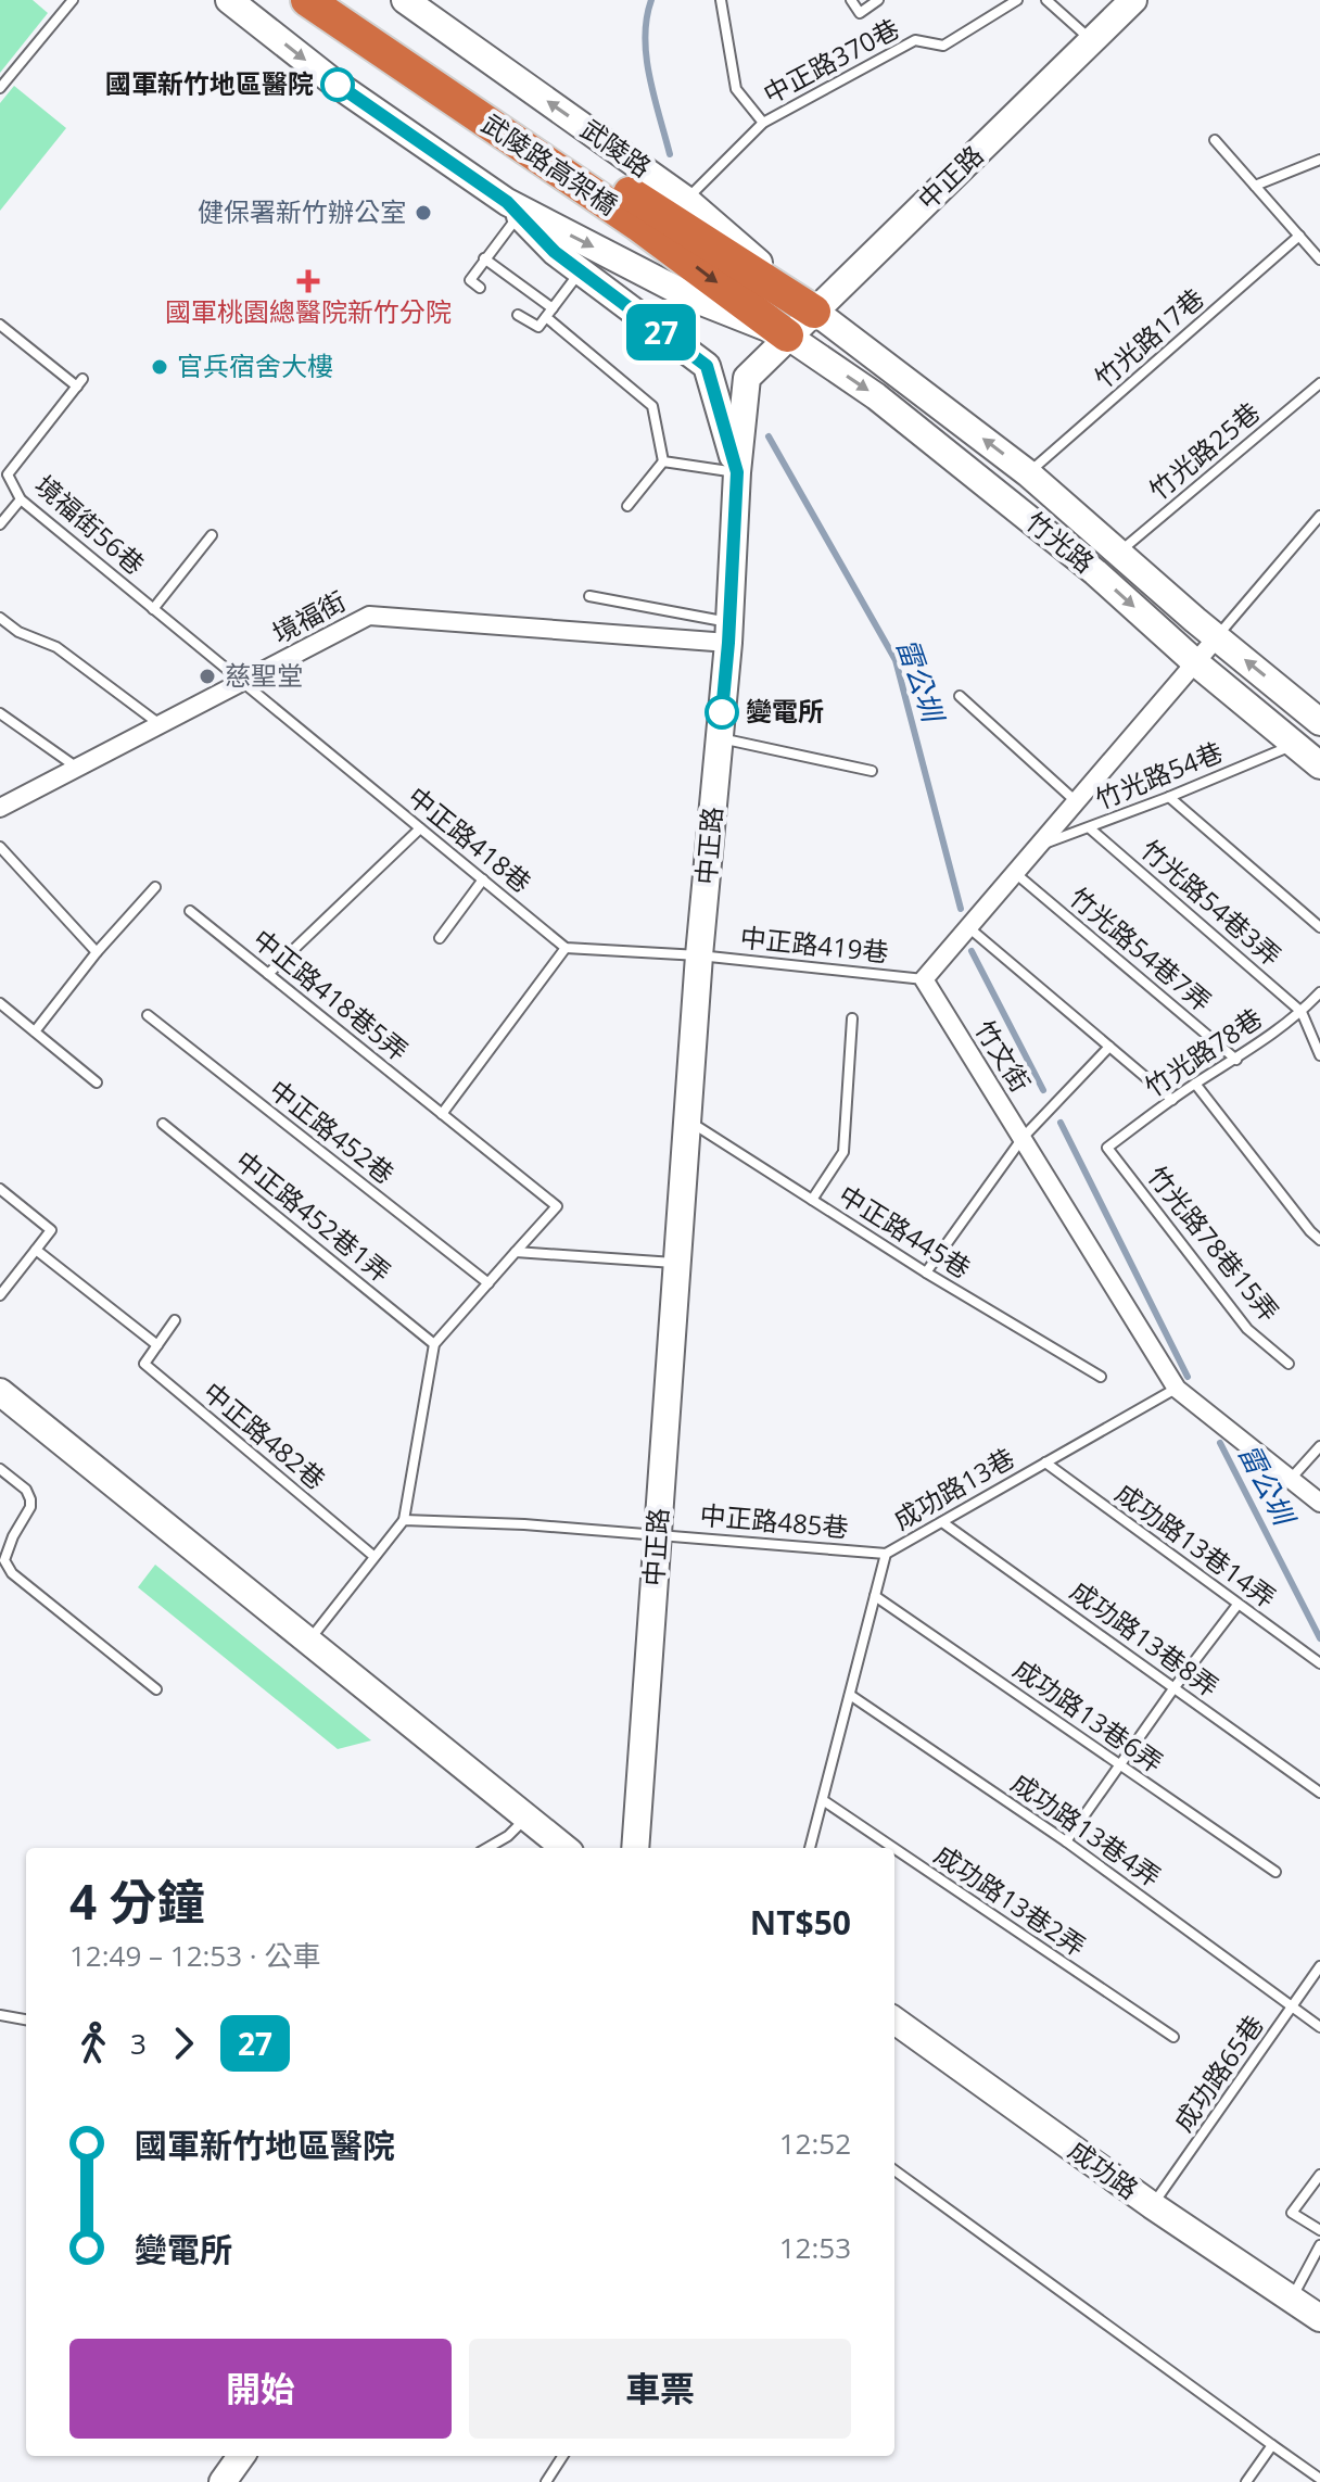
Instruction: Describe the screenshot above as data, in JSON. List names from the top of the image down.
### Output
{
  "streets": {
    "highway": ["武陵路高架橋"],
    "street": [
      "武陵路",
      "中正路",
      "竹光路",
      "境福街",
      "竹文街",
      "成功路"
    ],
    "lane": [
      "中正路370巷",
      "竹光路17巷",
      "竹光路25巷",
      "境福街56巷",
      "竹光路54巷",
      "中正路418巷",
      "竹光路54巷3弄",
      "中正路419巷",
      "竹光路54巷7弄",
      "中正路418巷5弄",
      "竹光路78巷",
      "中正路452巷",
      "中正路452巷1弄",
      "中正路445巷",
      "竹光路78巷15弄",
      "中正路482巷",
      "成功路13巷",
      "中正路485巷",
      "成功路13巷14弄",
      "成功路13巷8弄",
      "成功路13巷6弄",
      "成功路13巷4弄",
      "成功路13巷2弄",
      "成功路65巷"
    ]
  },
  "crossings": [
    ["中正路370巷", "武陵路"],
    ["武陵路", "武陵路高架橋"],
    ["武陵路", "中正路"],
    ["武陵路", "竹光路"],
    ["武陵路高架橋", "中正路"],
    ["武陵路高架橋", "竹光路"],
    ["中正路", "竹光路"],
    ["中正路", "境福街"],
    ["中正路", "中正路419巷"],
    ["中正路", "中正路445巷"],
    ["中正路", "中正路485巷"],
    ["竹光路17巷", "竹光路"],
    ["竹光路25巷", "竹光路"],
    ["境福街56巷", "境福街"],
    ["境福街56巷", "中正路418巷"],
    ["竹光路", "竹光路54巷"],
    ["境福街", "中正路418巷"],
    ["竹光路54巷", "竹光路54巷3弄"],
    ["竹光路54巷3弄", "竹光路78巷"],
    ["中正路419巷", "竹文街"],
    ["竹光路54巷7弄", "竹光路78巷"],
    ["竹光路78巷", "竹光路78巷15弄"],
    ["竹文街", "成功路13巷"],
    ["成功路13巷", "中正路485巷"],
    ["成功路13巷", "成功路13巷14弄"],
    ["成功路13巷", "成功路13巷8弄"],
    ["成功路13巷", "成功路13巷6弄"],
    ["成功路13巷", "成功路13巷4弄"],
    ["成功路13巷", "成功路13巷2弄"],
    ["成功路13巷4弄", "成功路65巷"],
    ["成功路65巷", "成功路"]
  ],
  "water": ["雷公圳"],
  "places": {
    "other": [
      "國軍新竹地區醫院",
      "健保署新竹辦公室",
      "官兵宿舍大樓",
      "慈聖堂",
      "變電所"
    ],
    "health": ["國軍桃園總醫院新竹分院"]
  },
  "lines": ["bus line 27"],
  "page": {
    "on_map": "27",
    "heading": ["4 分鐘", "12:49 – 12:53 · 公車", "NT$50"],
    "legs": ["3", "27"],
    "list": [
      {
        "name": "國軍新竹地區醫院",
        "value": "12:52"
      },
      {
        "name": "變電所",
        "value": "12:53"
      }
    ],
    "buttons": ["開始", "車票"]
  }
}
